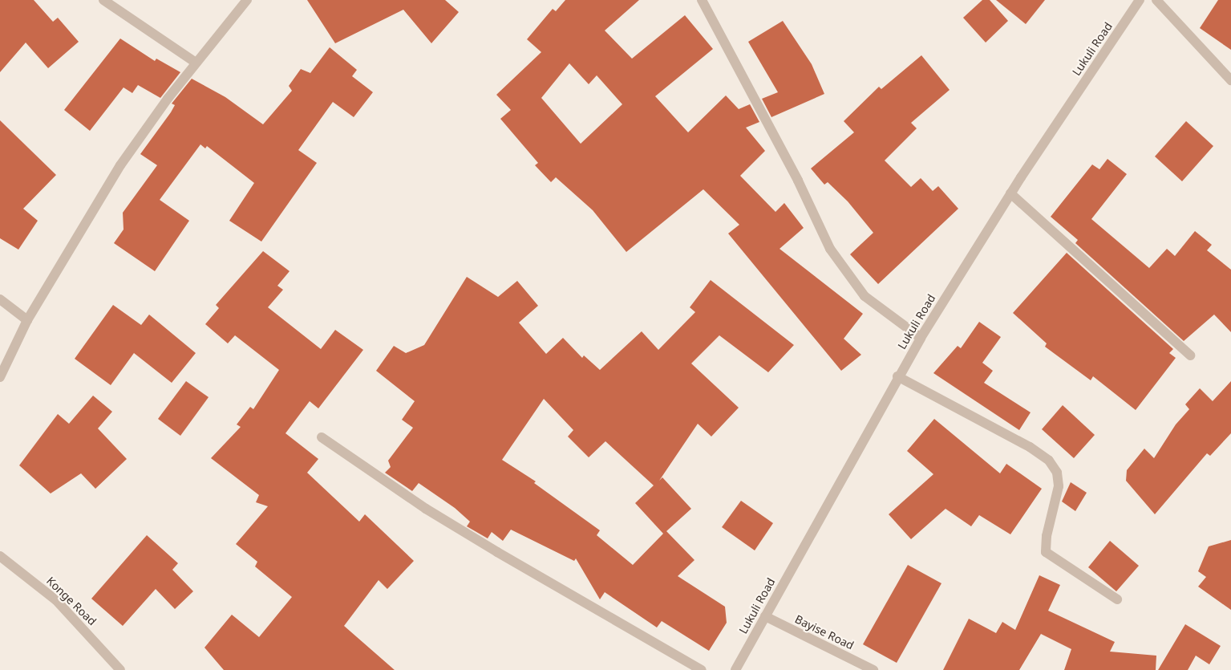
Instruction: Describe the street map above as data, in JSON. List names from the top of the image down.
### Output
{
  "streets": {
    "street": ["Lukuli Road", "Konge Road", "Bayise Road"]
  },
  "crossings": [
    ["Lukuli Road", "Bayise Road"]
  ]
}
